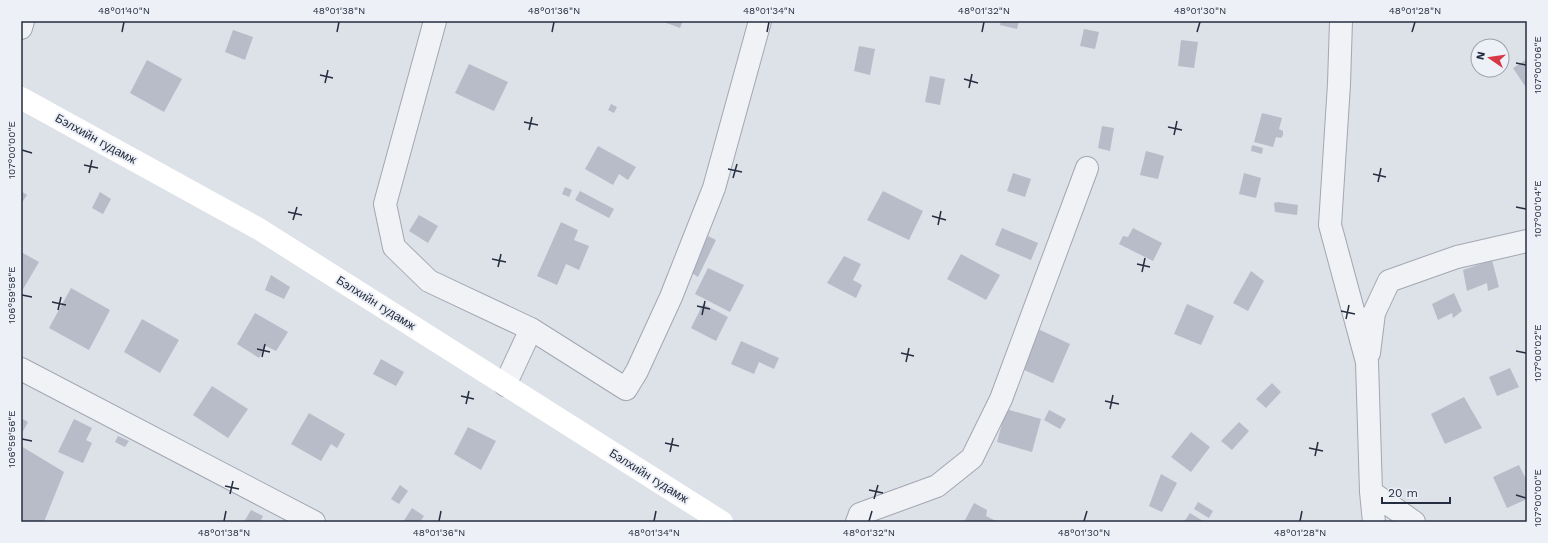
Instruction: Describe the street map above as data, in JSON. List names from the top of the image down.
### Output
{
  "streets": {
    "main road": ["Бэлхийн гудамж"]
  },
  "scale_bar": "20 m",
  "north": "left",
  "coordinates": [
    "48°01'40\"N",
    "48°01'38\"N",
    "48°01'36\"N",
    "48°01'34\"N",
    "48°01'32\"N",
    "48°01'30\"N",
    "48°01'28\"N",
    "107°00'06\"E",
    "107°00'00\"E",
    "107°00'04\"E",
    "106°59'58\"E",
    "107°00'02\"E",
    "106°59'56\"E"
  ]
}
